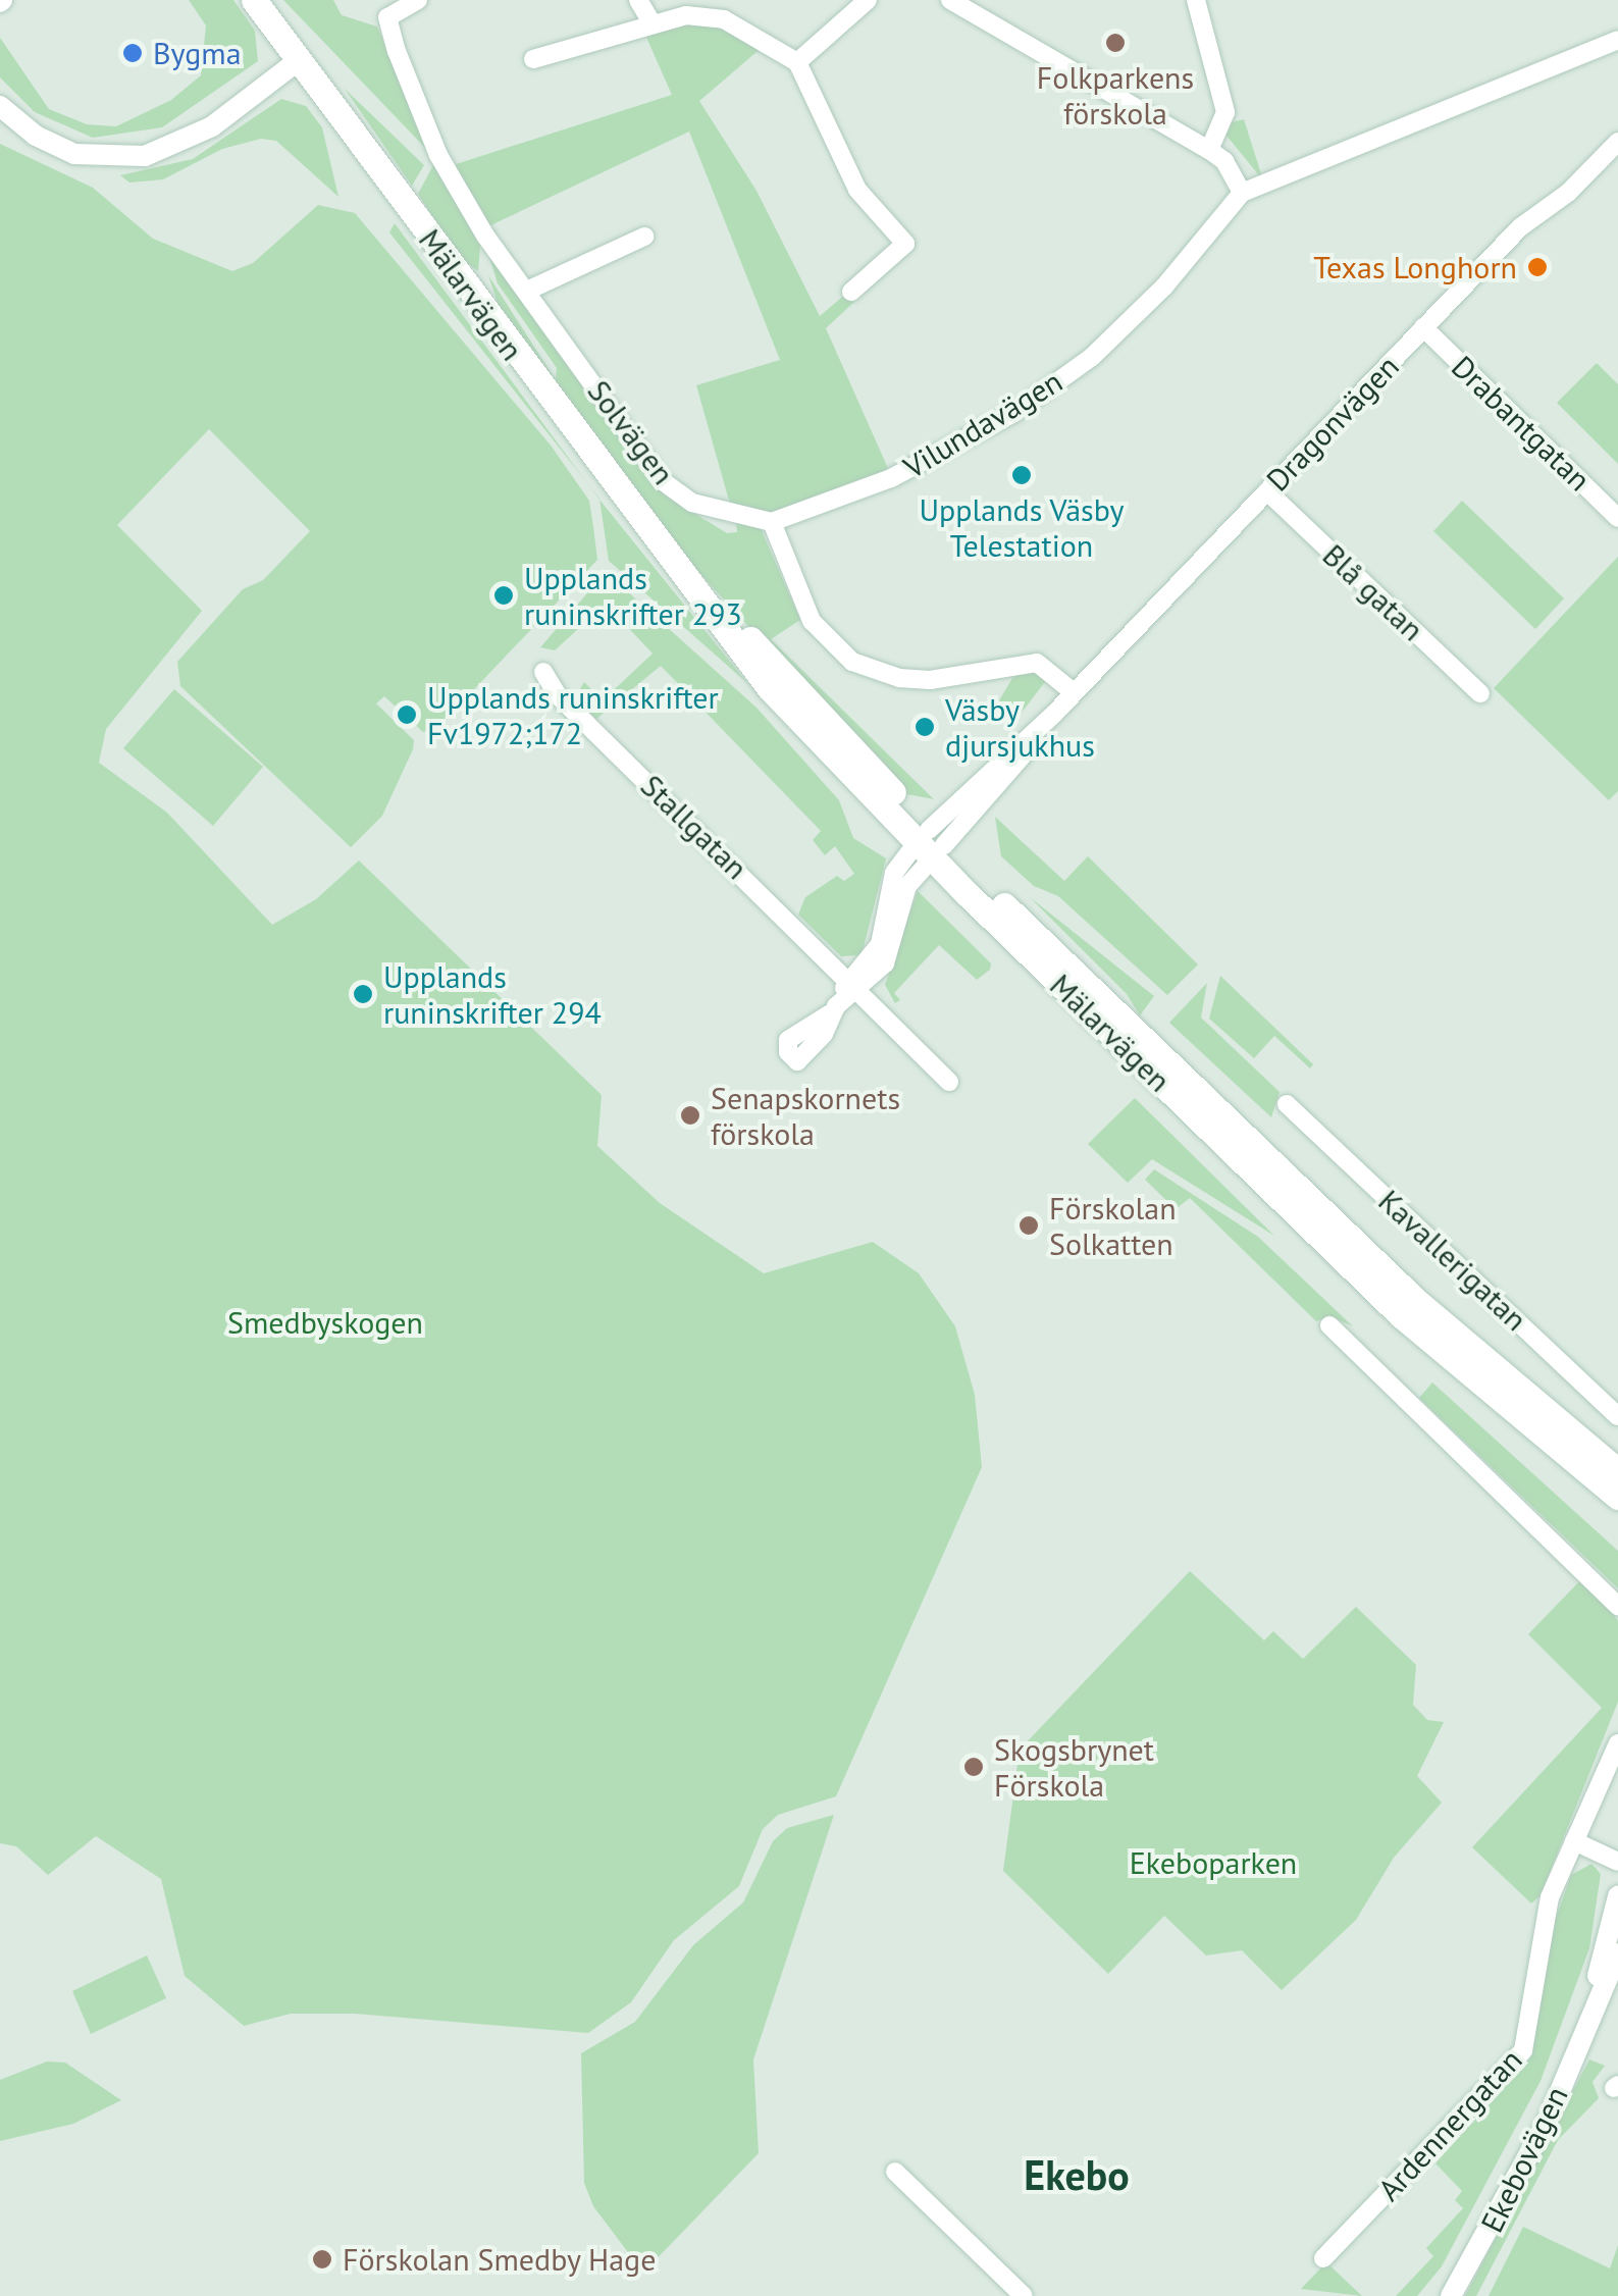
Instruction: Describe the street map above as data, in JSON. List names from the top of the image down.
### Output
{
  "streets": {
    "main road": ["Mälarvägen"],
    "street": [
      "Dragonvägen",
      "Drabantgatan",
      "Vilundavägen",
      "Solvägen",
      "Blå gatan",
      "Stallgatan",
      "Kavallerigatan",
      "Ardennergatan",
      "Ekebovägen"
    ]
  },
  "crossings": [
    ["Mälarvägen", "Dragonvägen"],
    ["Dragonvägen", "Drabantgatan"],
    ["Dragonvägen", "Blå gatan"],
    ["Vilundavägen", "Solvägen"]
  ],
  "districts": ["Ekebo"],
  "parks": ["Smedbyskogen", "Ekeboparken"],
  "places": [
    "Folkparkens förskola",
    "Bygma",
    "Texas Longhorn",
    "Upplands Väsby Telestation",
    "Upplands runinskrifter 293",
    "Upplands runinskrifter Fv1972;172",
    "Väsby djursjukhus",
    "Upplands runinskrifter 294",
    "Senapskornets förskola",
    "Förskolan Solkatten",
    "Skogsbrynet Förskola",
    "Förskolan Smedby Hage"
  ]
}
